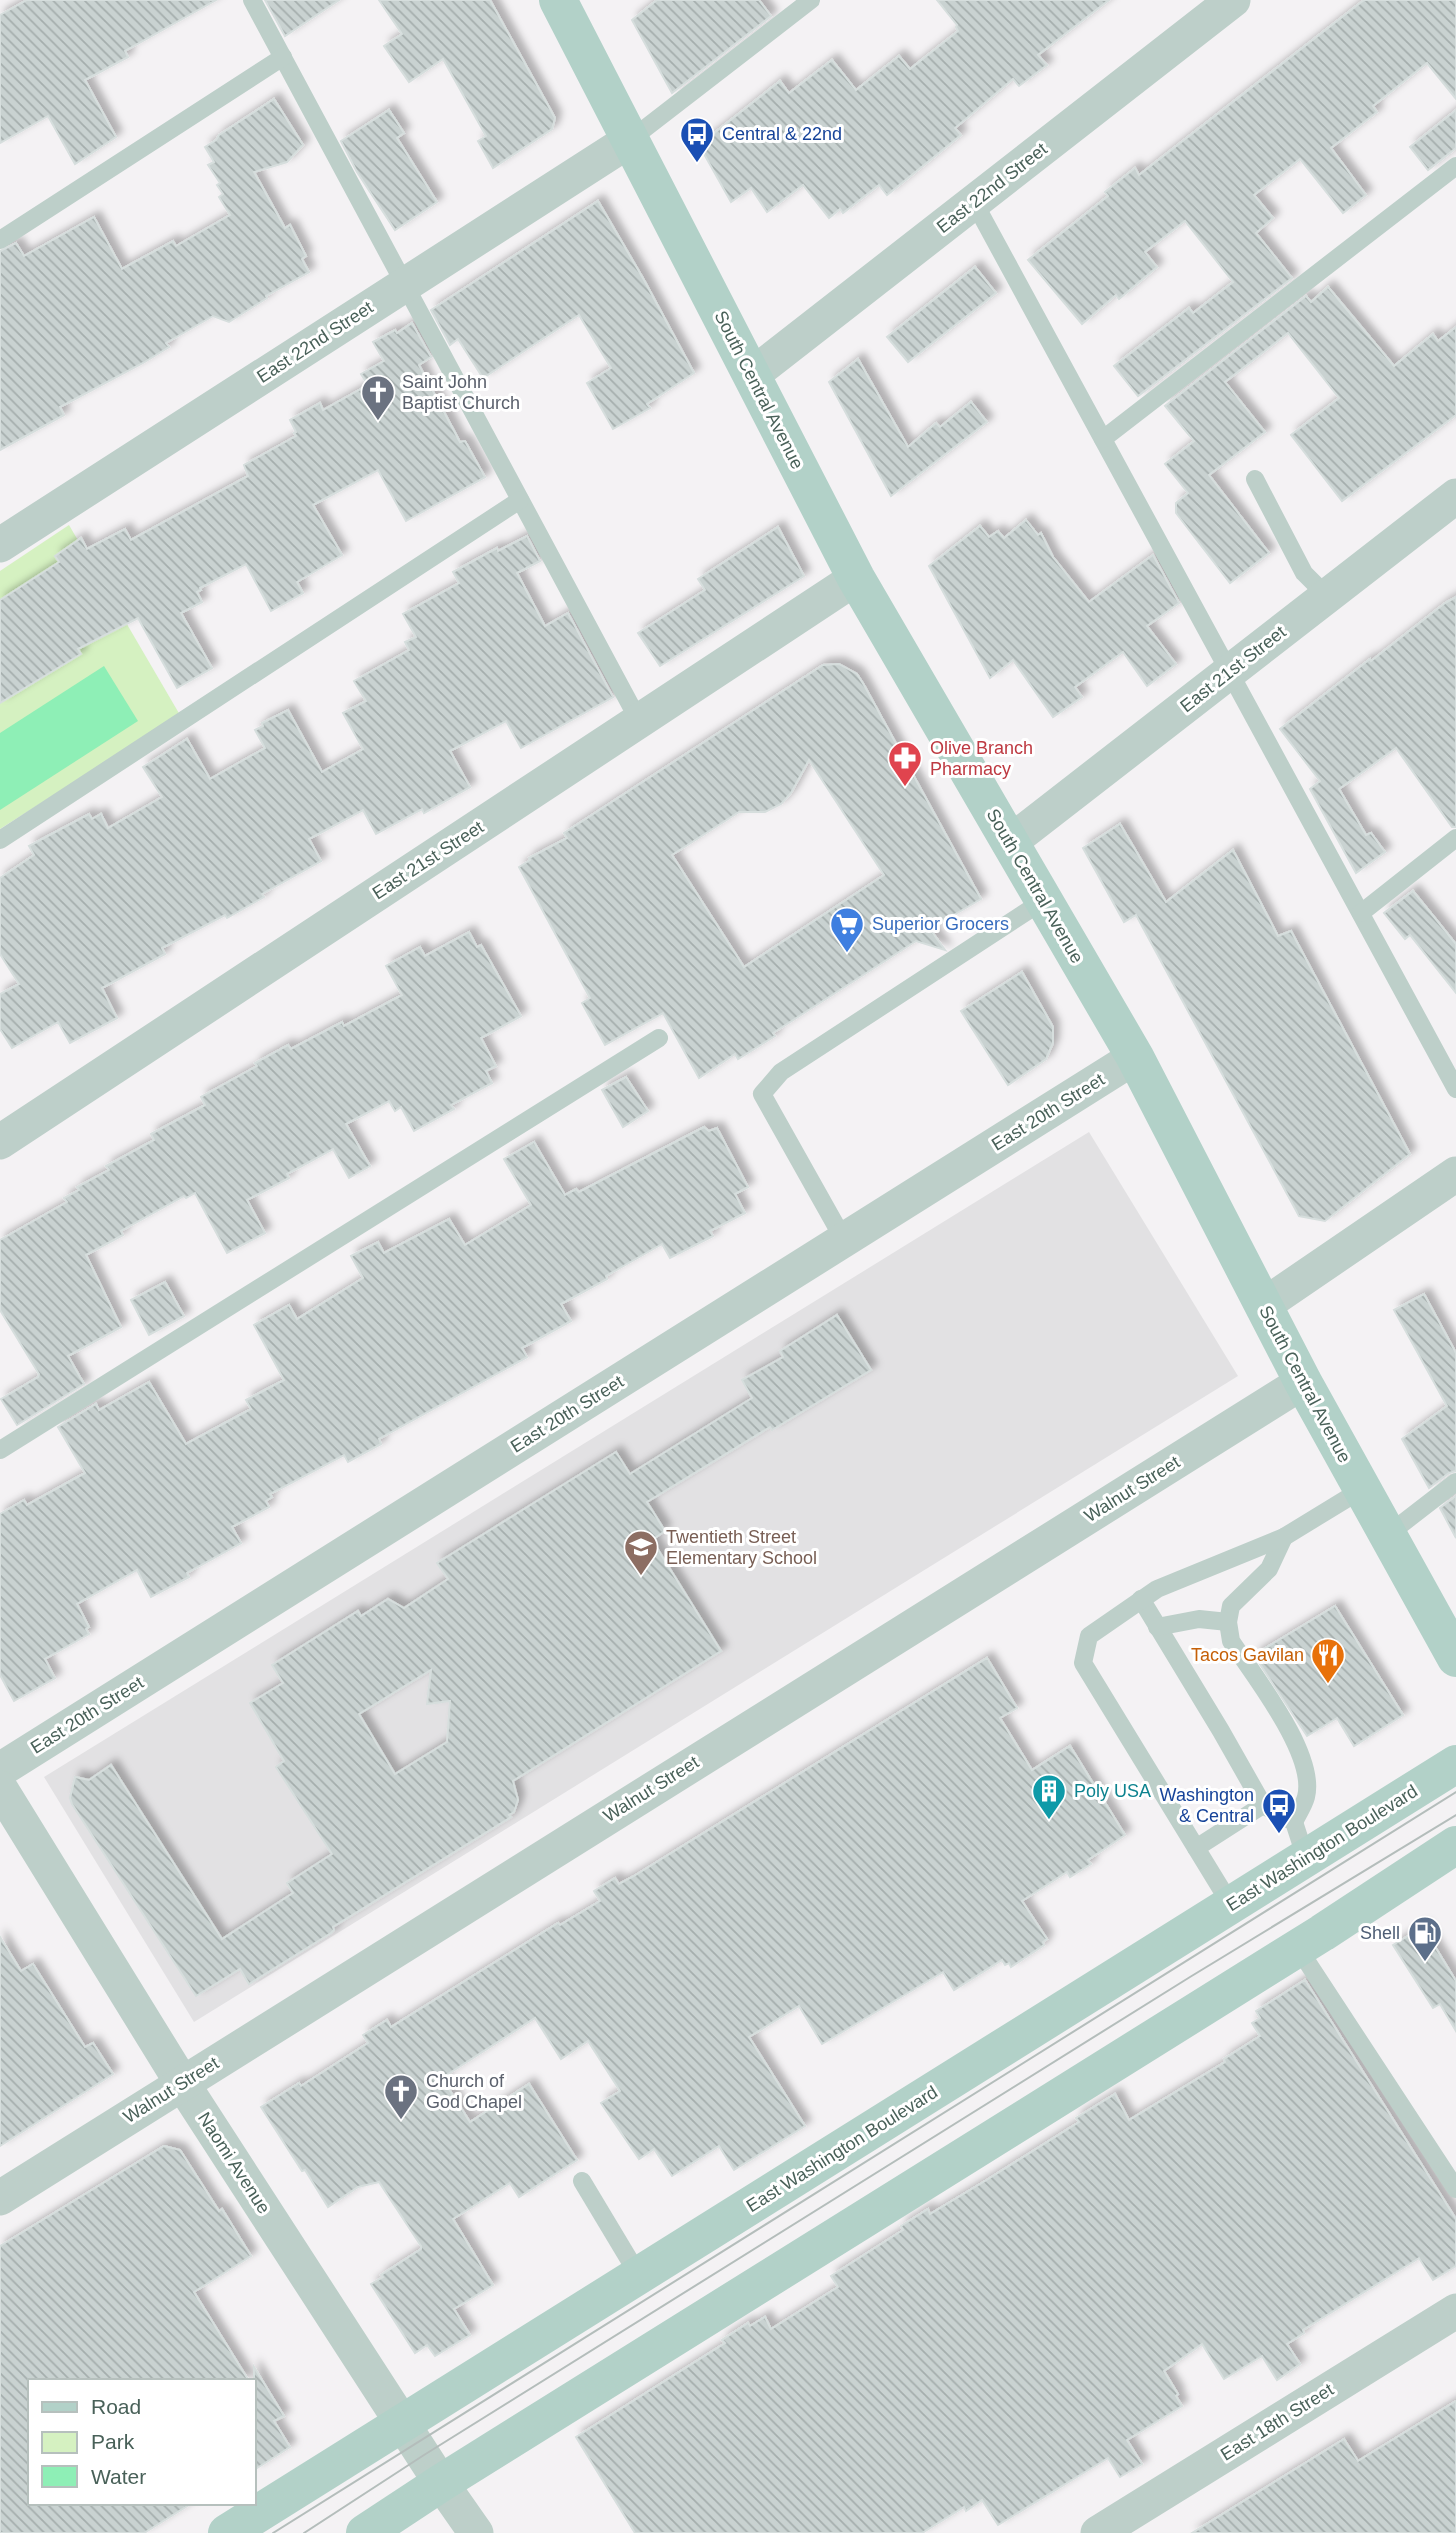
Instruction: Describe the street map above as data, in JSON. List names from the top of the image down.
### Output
{
  "streets": {
    "main road": ["South Central Avenue", "East Washington Boulevard"],
    "street": [
      "East 22nd Street",
      "East 21st Street",
      "East 20th Street",
      "Walnut Street",
      "Naomi Avenue",
      "East 18th Street"
    ]
  },
  "crossings": [
    ["East 22nd Street", "South Central Avenue"],
    ["South Central Avenue", "East 21st Street"],
    ["South Central Avenue", "East 20th Street"],
    ["South Central Avenue", "Walnut Street"],
    ["Walnut Street", "Naomi Avenue"],
    ["East Washington Boulevard", "Naomi Avenue"]
  ],
  "places": {
    "bus stop": ["Central & 22nd", "Washington & Central"],
    "church": ["Saint John Baptist Church", "Church of God Chapel"],
    "pharmacy": ["Olive Branch Pharmacy"],
    "supermarket": ["Superior Grocers"],
    "school or university": ["Twentieth Street Elementary School"],
    "restaurant": ["Tacos Gavilan"],
    "building": ["Poly USA"],
    "fuel station": ["Shell"]
  },
  "legend": ["Road", "Park", "Water"]
}
